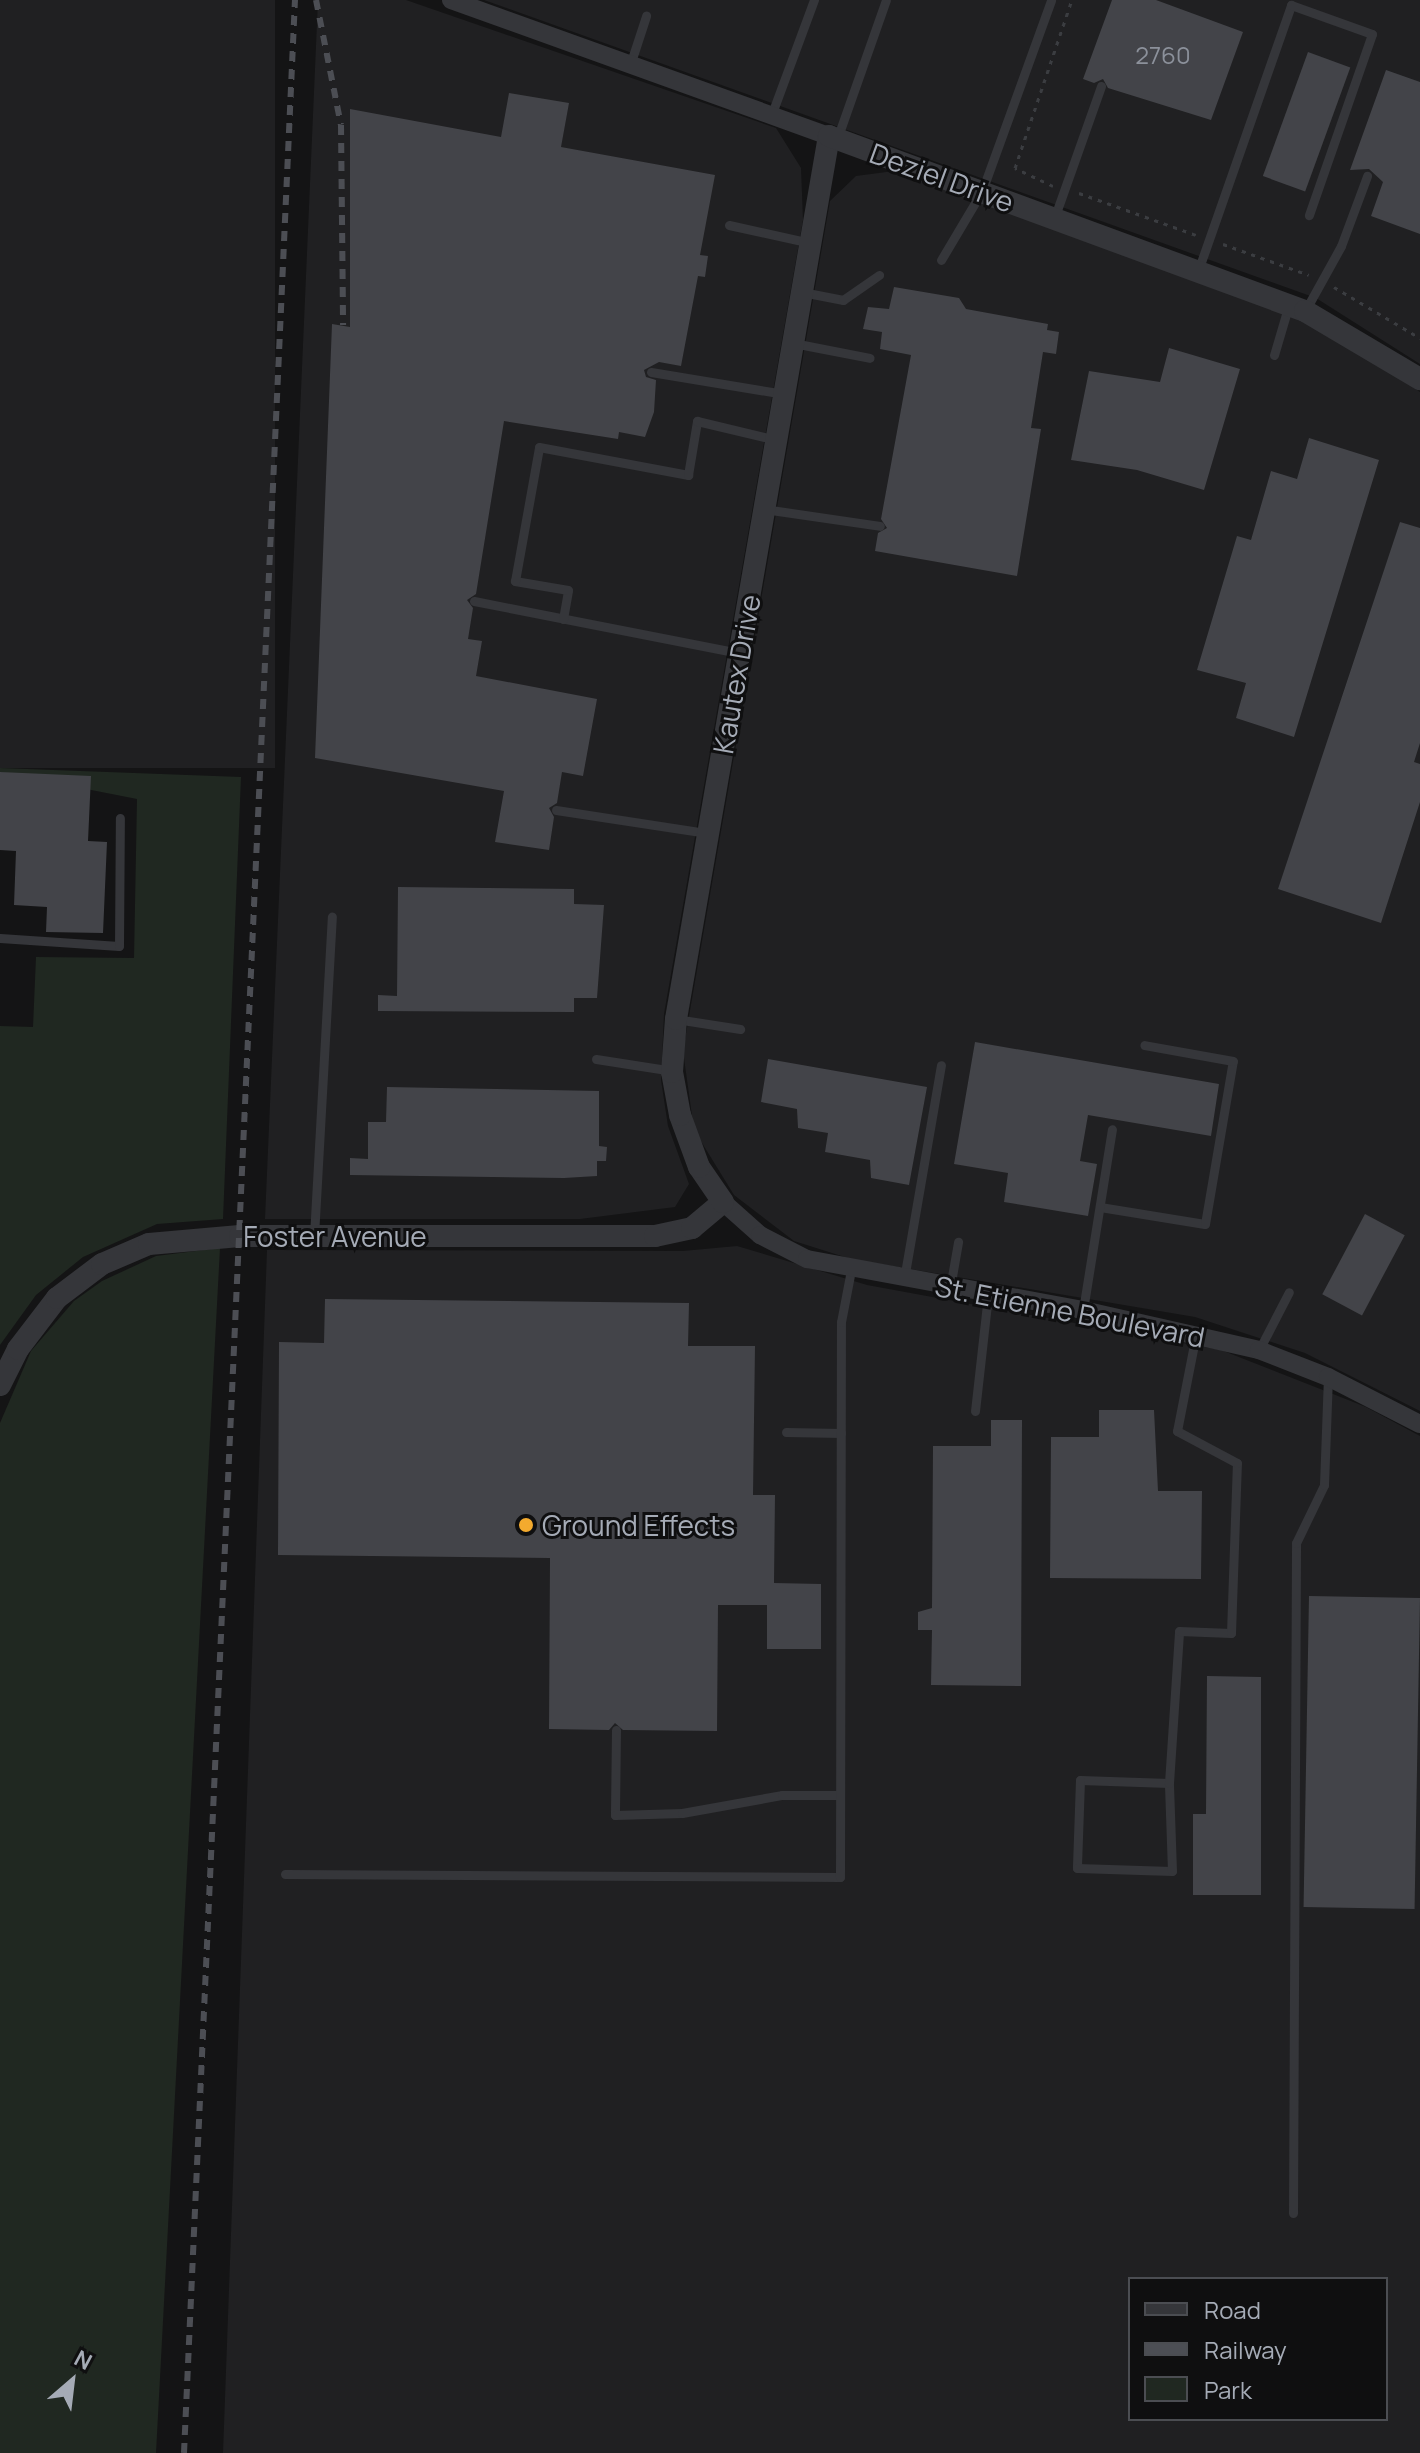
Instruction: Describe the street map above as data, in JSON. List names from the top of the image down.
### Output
{
  "streets": {
    "street": [
      "Deziel Drive",
      "Kautex Drive",
      "Foster Avenue",
      "St. Etienne Boulevard"
    ]
  },
  "crossings": [
    ["Deziel Drive", "Kautex Drive"],
    ["Kautex Drive", "Foster Avenue"],
    ["Kautex Drive", "St. Etienne Boulevard"],
    ["Foster Avenue", "St. Etienne Boulevard"]
  ],
  "places": ["Ground Effects"],
  "house_numbers": ["2760"],
  "legend": ["Road", "Railway", "Park"],
  "north": "top right"
}
